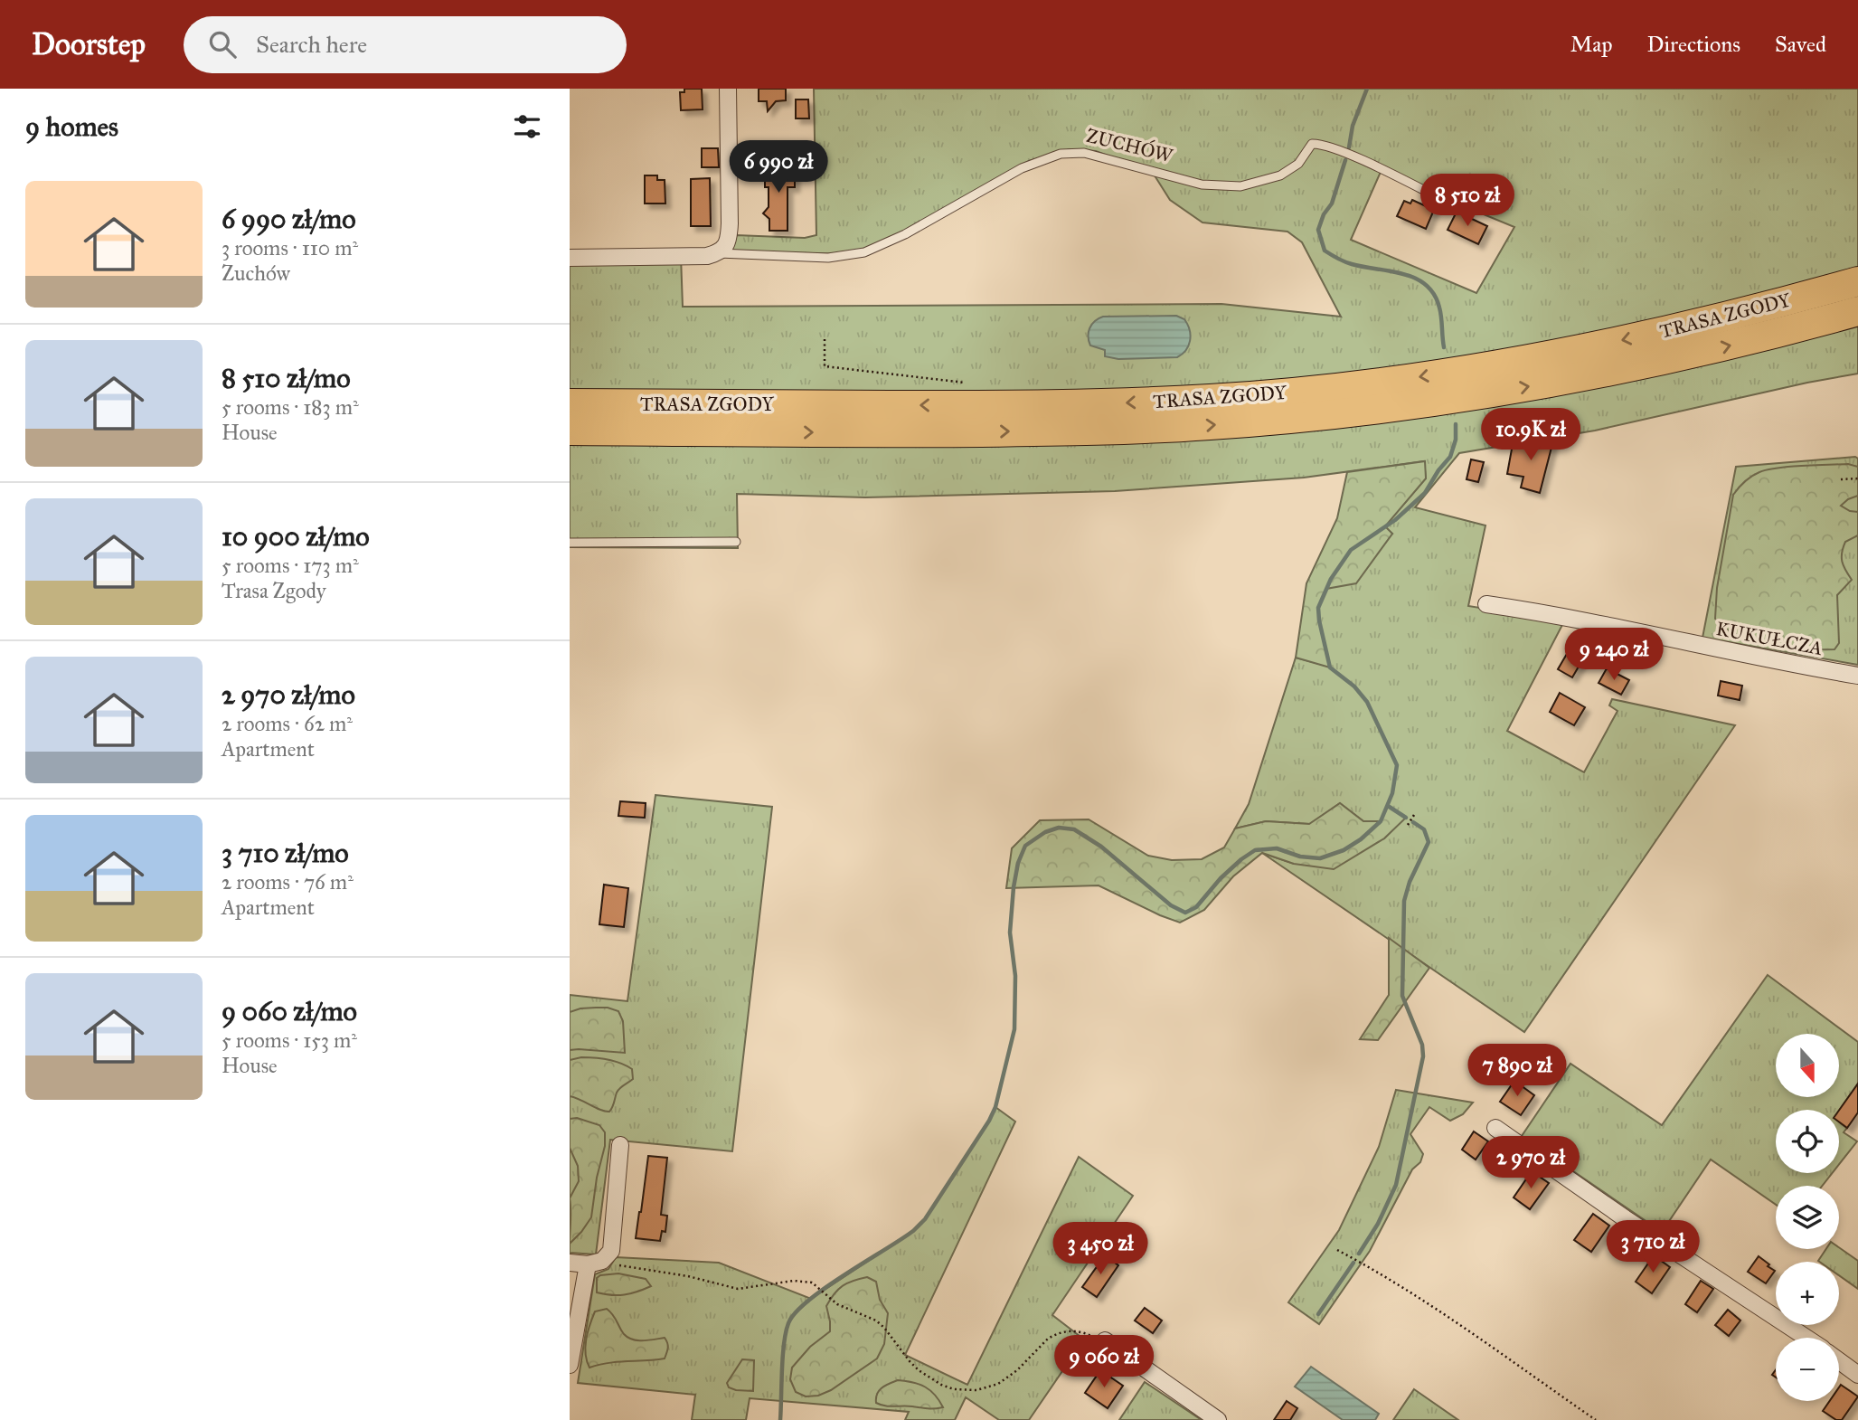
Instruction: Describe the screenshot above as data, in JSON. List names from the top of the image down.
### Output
{
  "streets": {
    "highway": ["TRASA ZGODY"],
    "street": ["ZUCHÓW", "KUKUŁCZA"]
  },
  "north": "bottom",
  "page": {
    "header": "Doorstep",
    "search": "Search here",
    "nav": ["Map", "Directions", "Saved"],
    "heading": "9 homes",
    "price": [
      "6 990 zł",
      "8 510 zł",
      "10.9K zł",
      "9 240 zł",
      "7 890 zł",
      "2 970 zł",
      "3 710 zł",
      "3 450 zł",
      "9 060 zł"
    ],
    "list": [
      {
        "name": "6 990 zł/mo",
        "note": "3 rooms · 110 m² · Zuchów"
      },
      {
        "name": "8 510 zł/mo",
        "note": "5 rooms · 183 m² · House"
      },
      {
        "name": "10 900 zł/mo",
        "note": "5 rooms · 173 m² · Trasa Zgody"
      },
      {
        "name": "2 970 zł/mo",
        "note": "2 rooms · 62 m² · Apartment"
      },
      {
        "name": "3 710 zł/mo",
        "note": "2 rooms · 76 m² · Apartment"
      },
      {
        "name": "9 060 zł/mo",
        "note": "5 rooms · 153 m² · House"
      }
    ],
    "map_buttons": ["+", "−"]
  }
}
